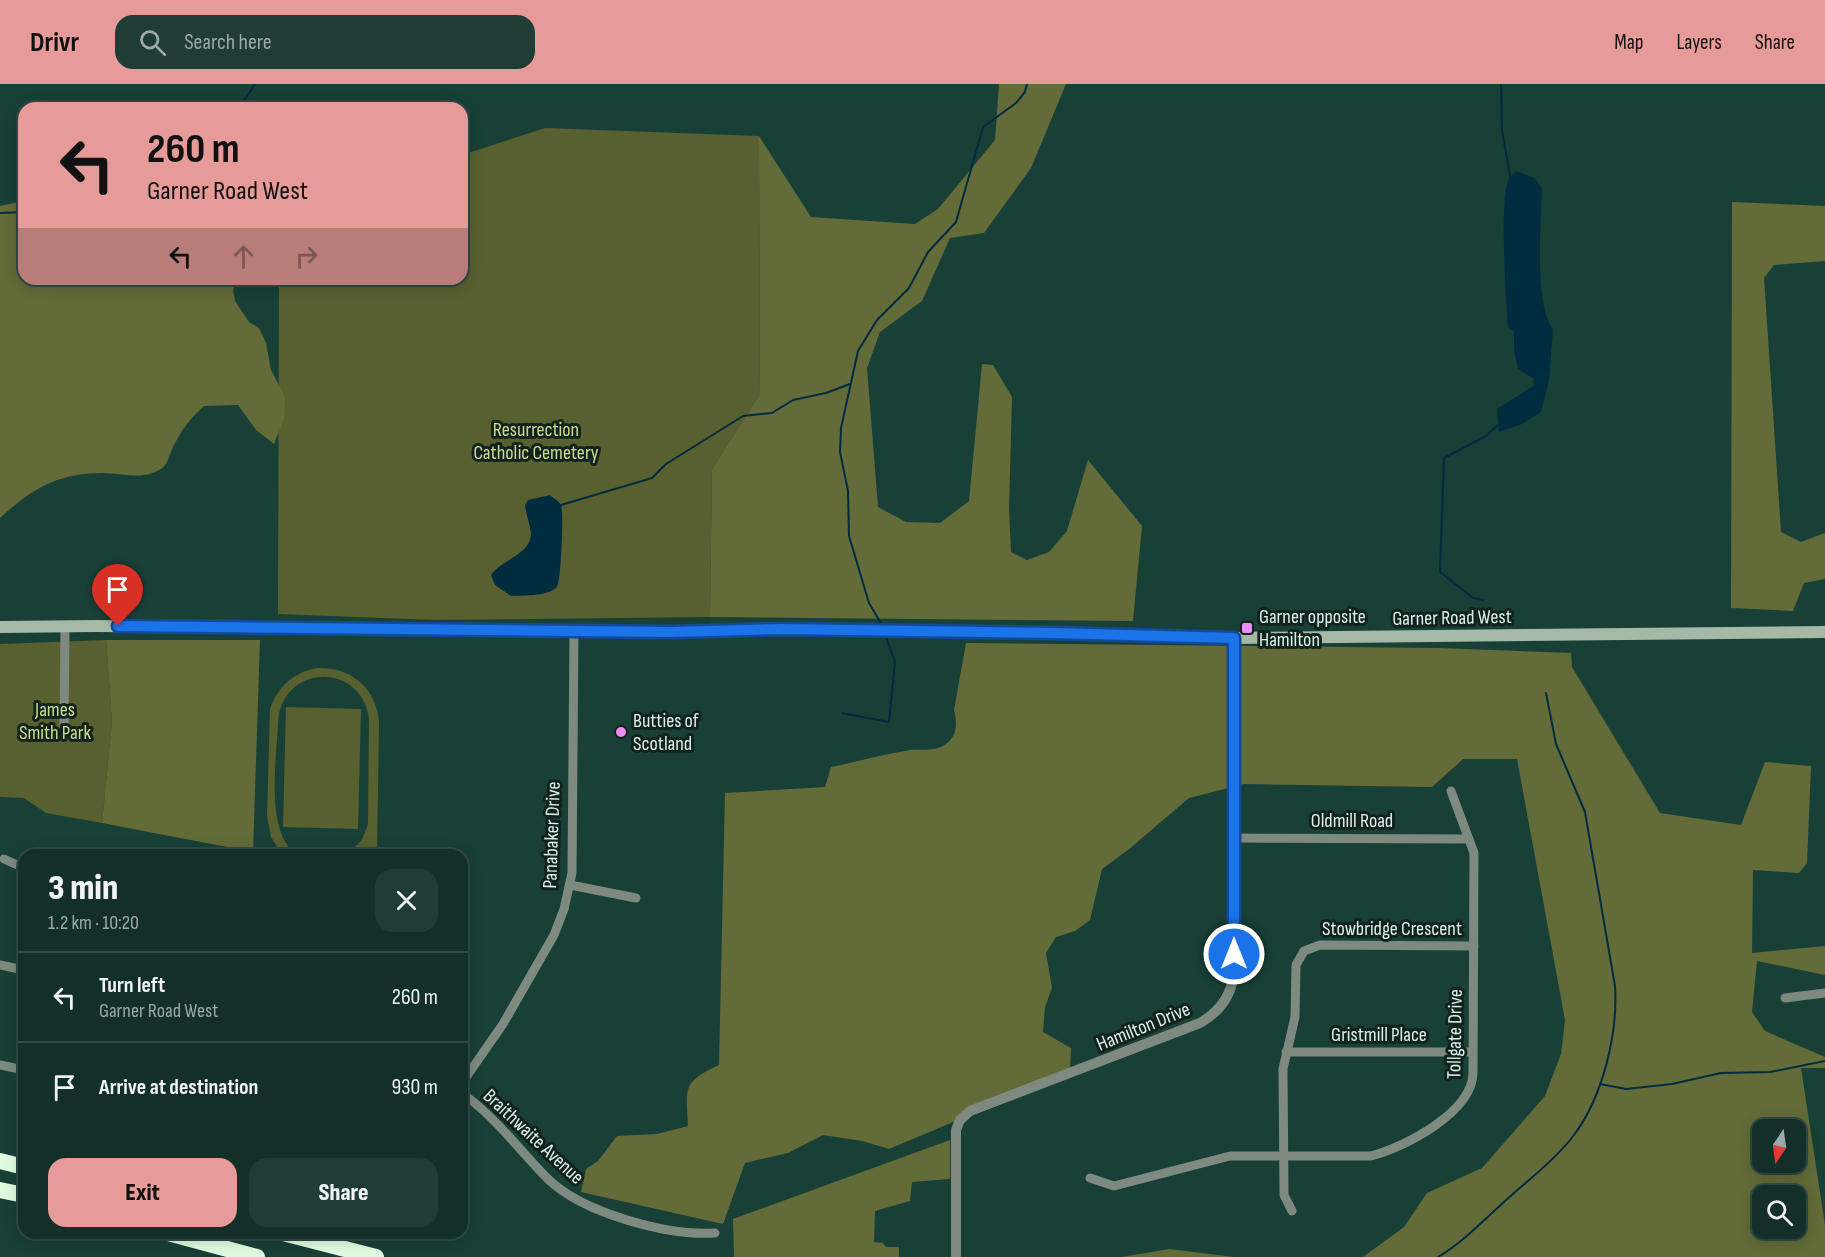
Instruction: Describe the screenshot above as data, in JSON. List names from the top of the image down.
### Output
{
  "streets": {
    "main road": ["Garner Road West"],
    "street": [
      "Oldmill Road",
      "Panabaker Drive",
      "Stowbridge Crescent",
      "Hamilton Drive",
      "Gristmill Place",
      "Tollgate Drive",
      "Braithwaite Avenue"
    ]
  },
  "crossings": [
    ["Garner Road West", "Panabaker Drive"],
    ["Garner Road West", "Hamilton Drive"],
    ["Oldmill Road", "Hamilton Drive"],
    ["Oldmill Road", "Tollgate Drive"],
    ["Stowbridge Crescent", "Gristmill Place"],
    ["Stowbridge Crescent", "Tollgate Drive"],
    ["Gristmill Place", "Tollgate Drive"]
  ],
  "parks": ["Resurrection Catholic Cemetery", "James Smith Park"],
  "places": {
    "transit": ["Garner opposite Hamilton"],
    "other": ["Butties of Scotland"]
  },
  "north": "bottom",
  "page": {
    "header": "Drivr",
    "search": "Search here",
    "nav": ["Map", "Layers", "Share"],
    "turn": ["260 m", "Garner Road West"],
    "heading": ["3 min", "1.2 km · 10:20"],
    "list": [
      {
        "name": "Turn left",
        "note": "Garner Road West",
        "value": "260 m"
      },
      {
        "name": "Arrive at destination",
        "value": "930 m"
      }
    ],
    "buttons": ["Exit", "Share"]
  }
}
